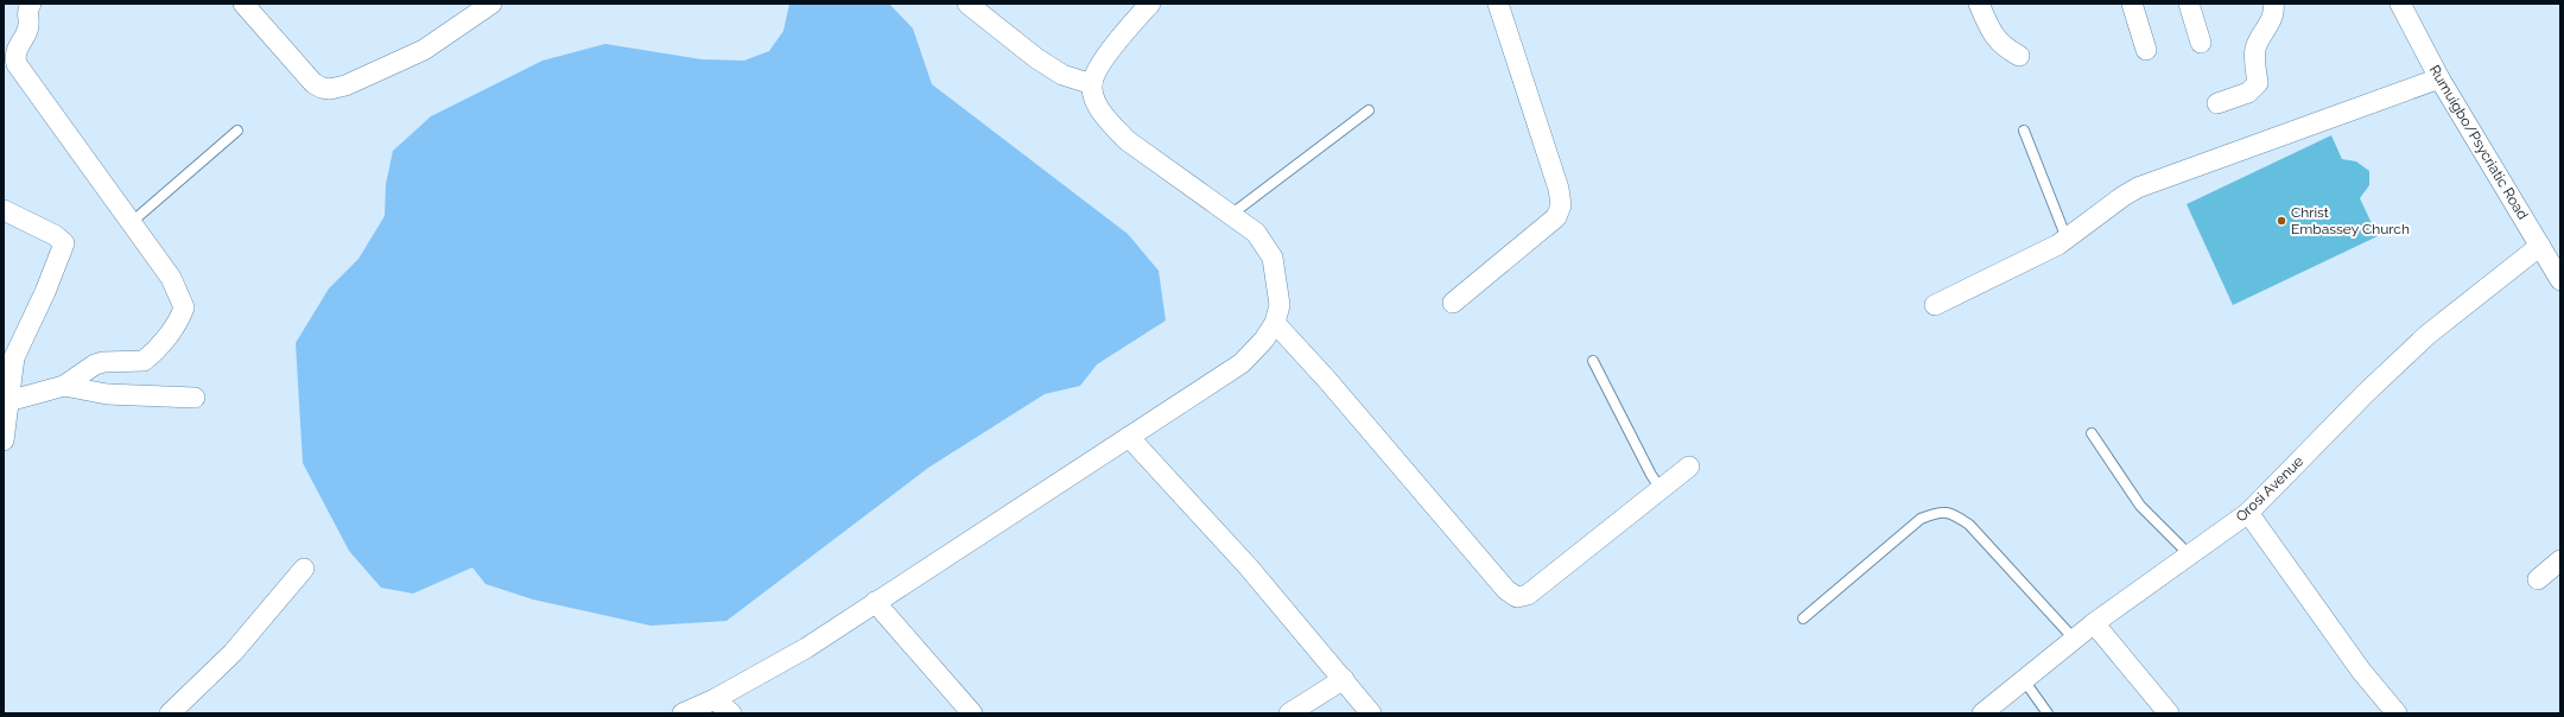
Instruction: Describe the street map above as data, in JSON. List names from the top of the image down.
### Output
{
  "streets": {
    "street": ["Rumuigbo/Psycriatic Road", "Orosi Avenue"]
  },
  "crossings": [
    ["Rumuigbo/Psycriatic Road", "Orosi Avenue"]
  ],
  "places": ["Christ Embassey Church"]
}
